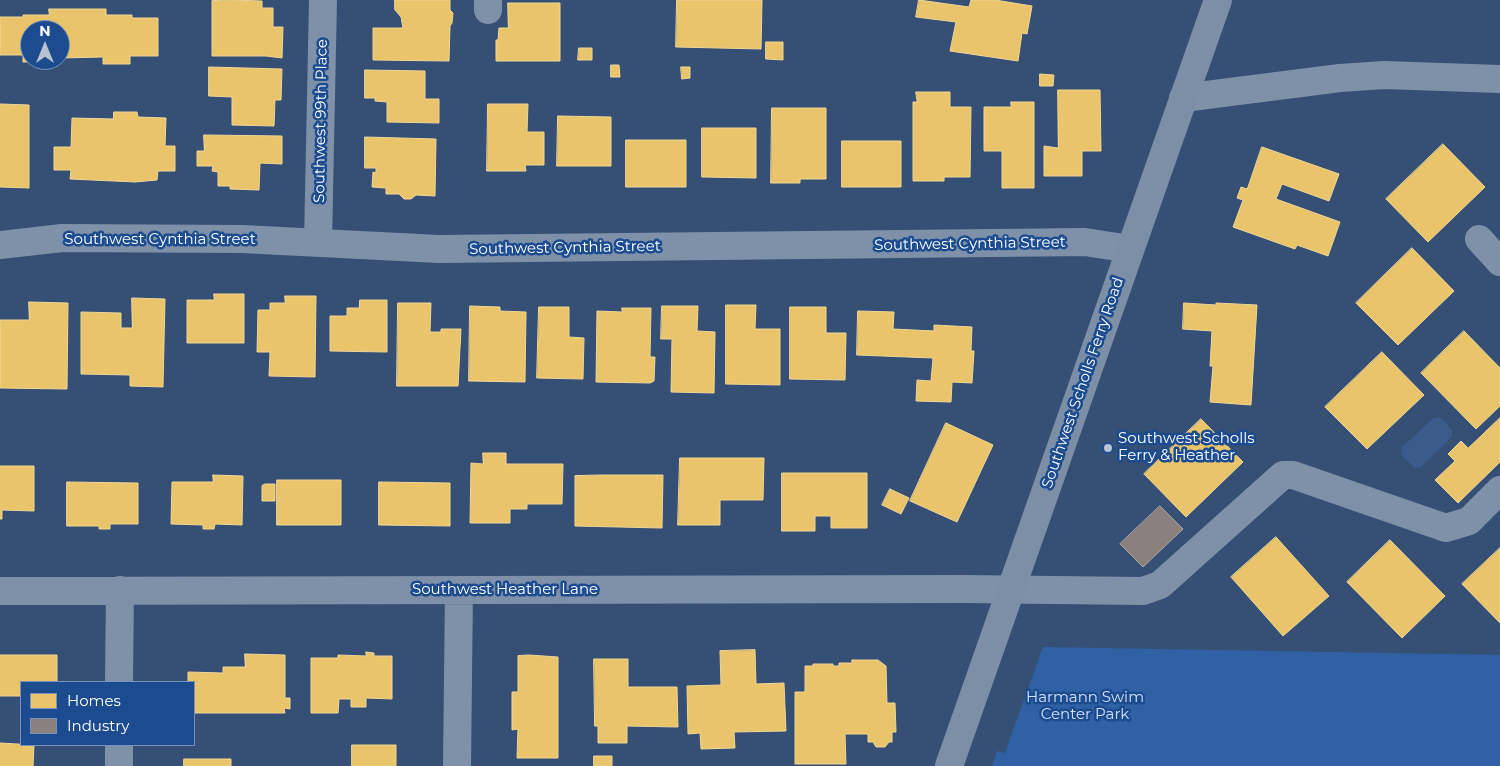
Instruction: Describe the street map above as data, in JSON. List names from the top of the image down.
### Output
{
  "streets": {
    "main road": ["Southwest Scholls Ferry Road"],
    "street": ["Southwest 99th Place", "Southwest Cynthia Street", "Southwest Heather Lane"]
  },
  "crossings": [
    ["Southwest 99th Place", "Southwest Cynthia Street"],
    ["Southwest Cynthia Street", "Southwest Scholls Ferry Road"],
    ["Southwest Scholls Ferry Road", "Southwest Heather Lane"]
  ],
  "parks": ["Harmann Swim Center Park"],
  "places": ["Southwest Scholls Ferry & Heather"],
  "legend": ["Homes", "Industry"],
  "north": "top"
}
